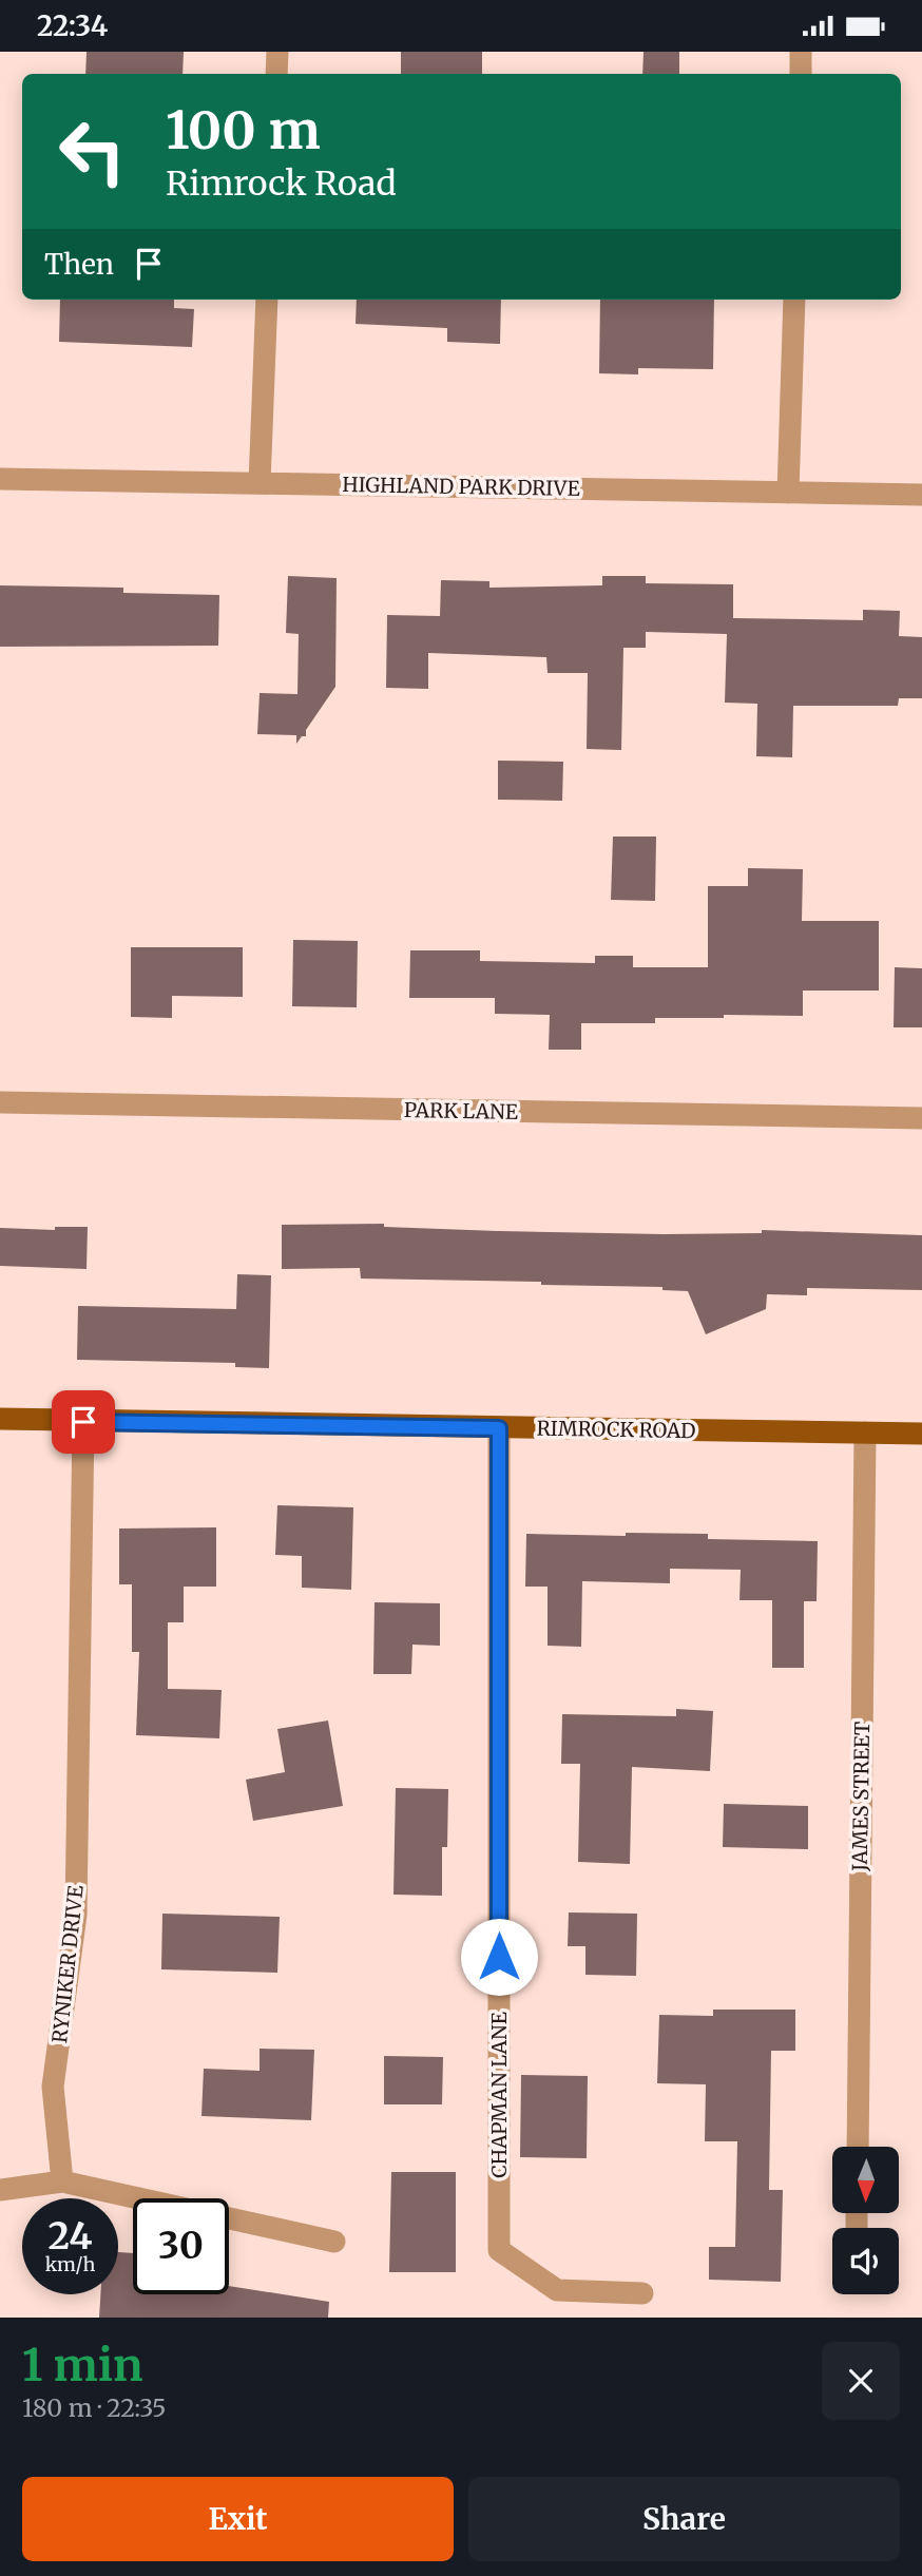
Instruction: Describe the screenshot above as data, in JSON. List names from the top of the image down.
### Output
{
  "streets": {
    "main road": ["RIMROCK ROAD"],
    "street": [
      "HIGHLAND PARK DRIVE",
      "PARK LANE",
      "JAMES STREET",
      "RYNIKER DRIVE",
      "CHAPMAN LANE"
    ]
  },
  "crossings": [
    ["RIMROCK ROAD", "JAMES STREET"],
    ["RIMROCK ROAD", "RYNIKER DRIVE"],
    ["RIMROCK ROAD", "CHAPMAN LANE"]
  ],
  "north": "bottom",
  "page": {
    "status": "22:34",
    "turn": ["100 m", "Rimrock Road"],
    "then": "Then",
    "speed": "24 km/h",
    "limit": "30",
    "heading": ["1 min", "180 m · 22:35"],
    "buttons": ["Exit", "Share"]
  }
}
